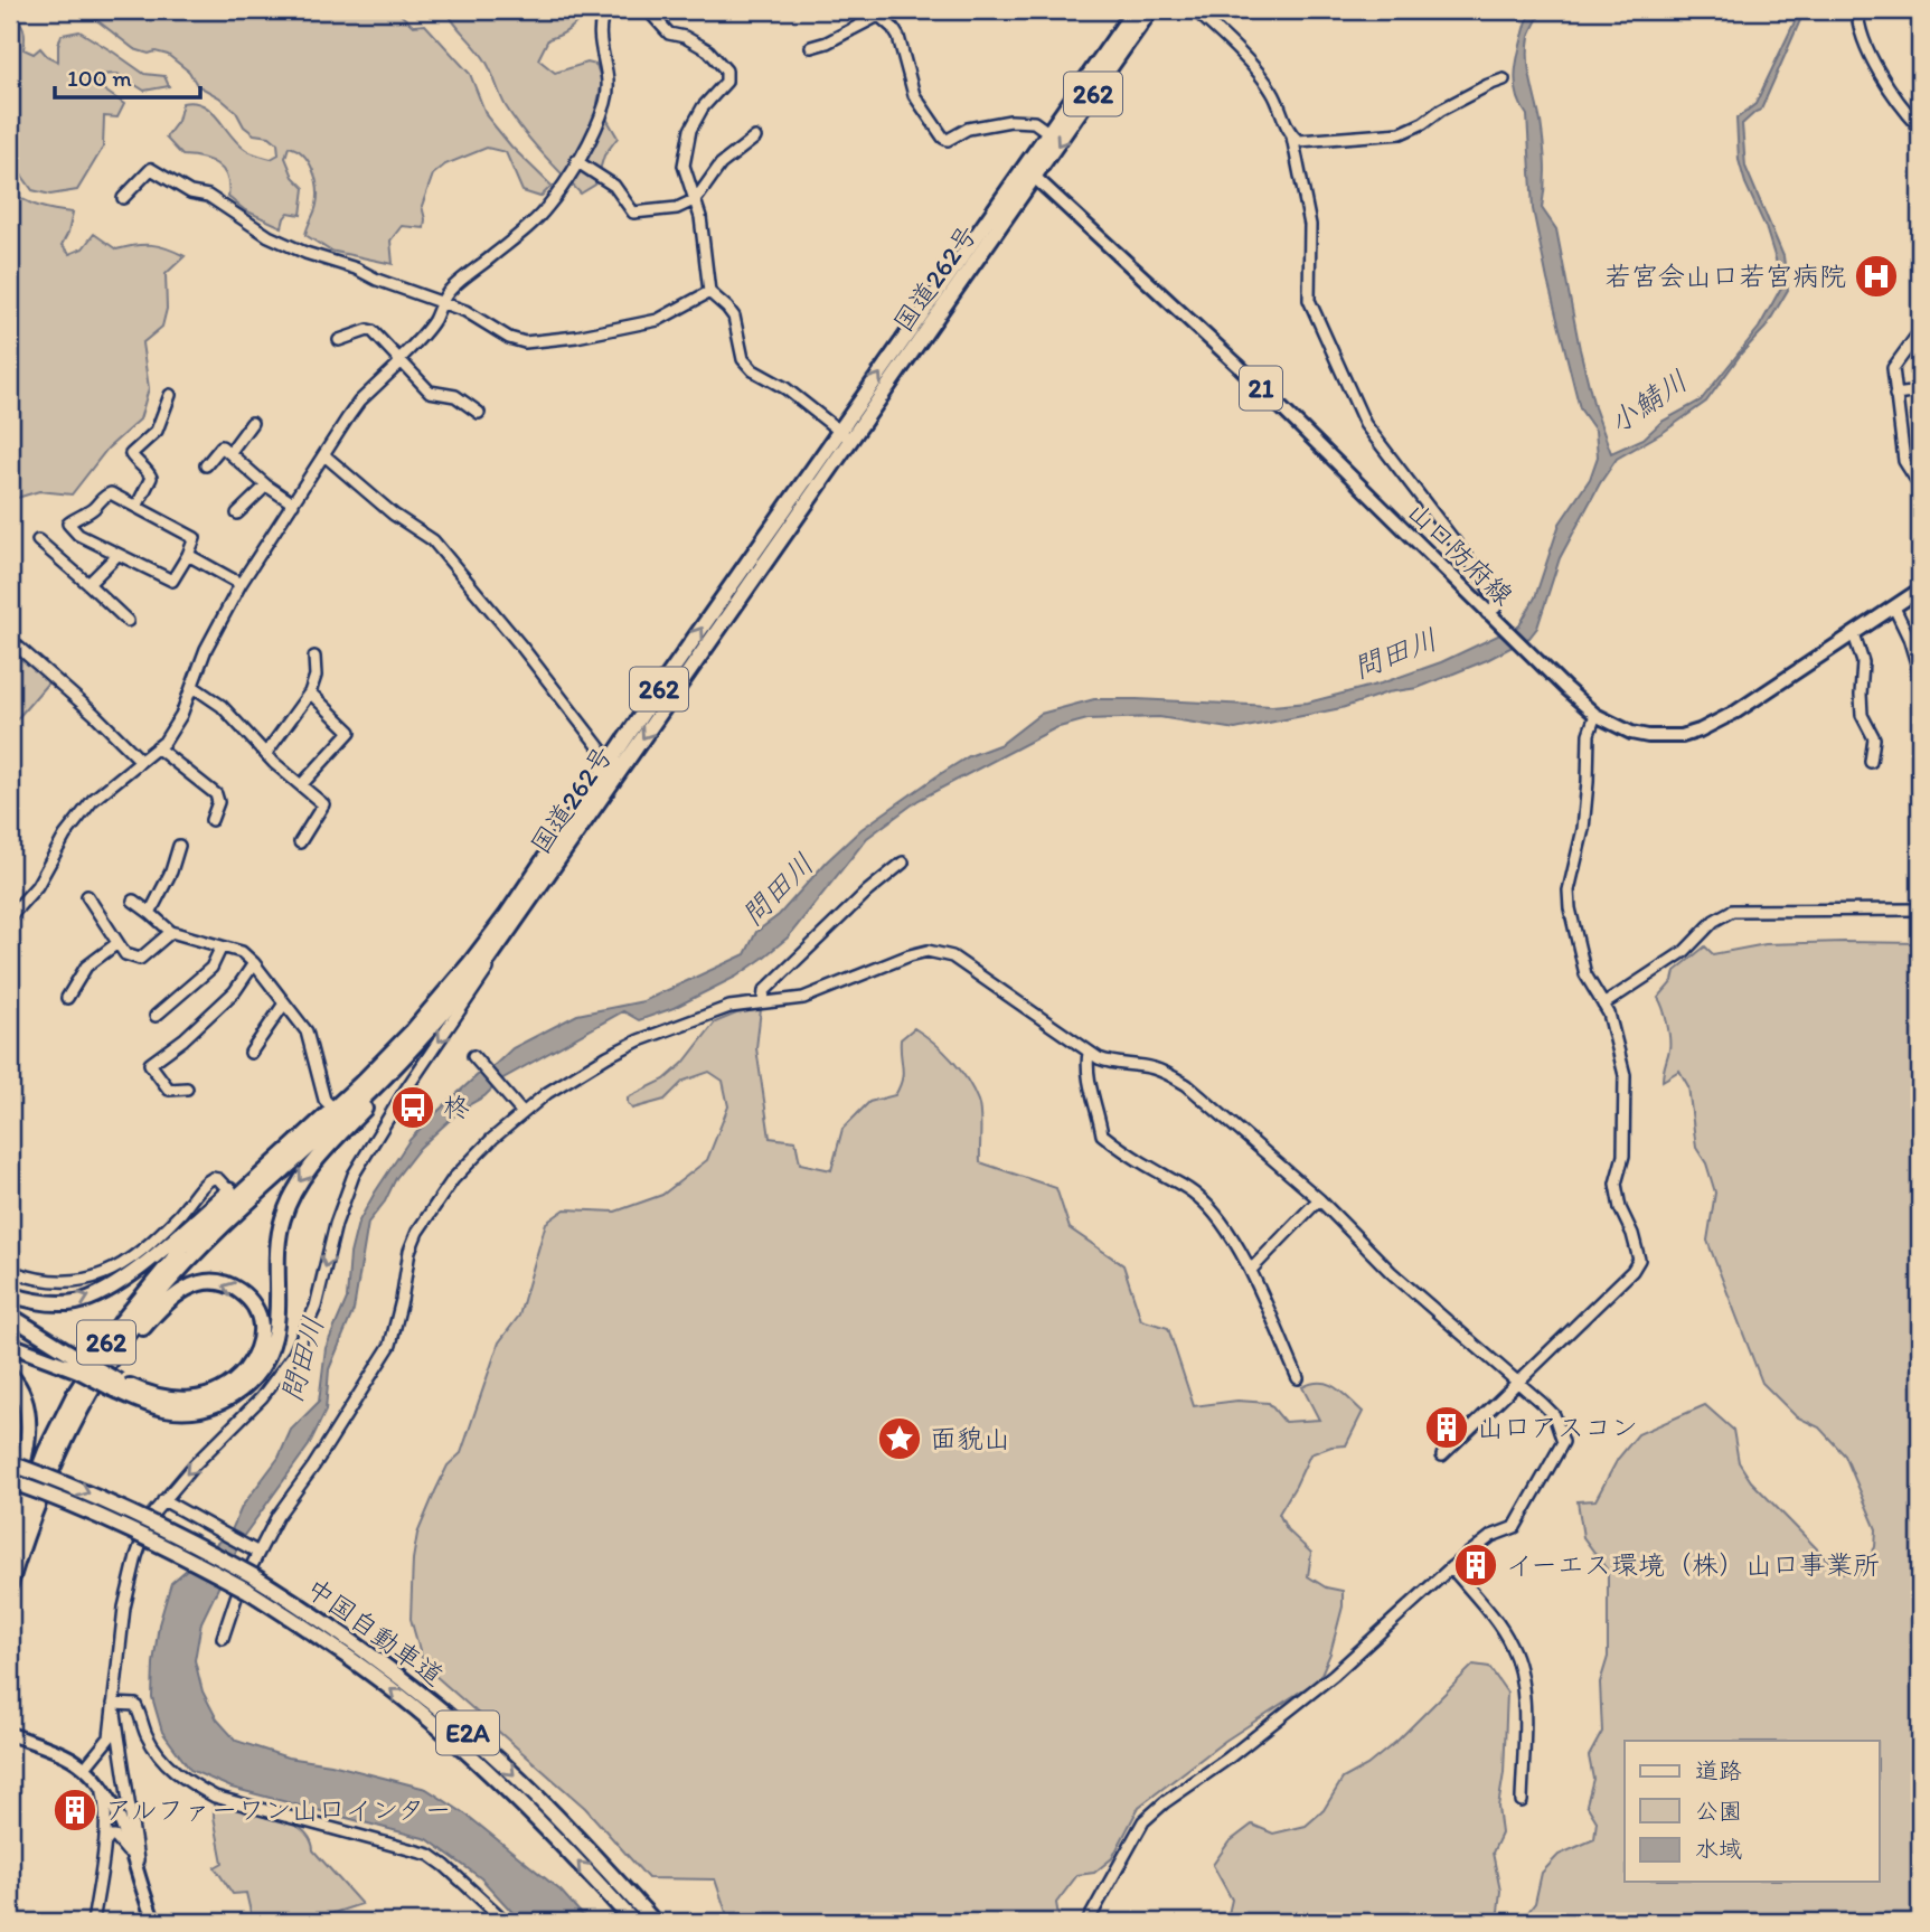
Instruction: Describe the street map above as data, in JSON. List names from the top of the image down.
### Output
{
  "streets": {
    "highway": [
      "262",
      "国道262号",
      "中国自動車道",
      "E2A"
    ],
    "main road": ["21", "山口防府線"]
  },
  "crossings": [
    ["262", "国道262号"],
    ["国道262号", "山口防府線"]
  ],
  "water": ["小鯖川", "問田川"],
  "places": {
    "hospital": ["若宮会山口若宮病院"],
    "bus stop": ["柊"],
    "building": ["山口アスコン", "イーエス環境（株）山口事業所", "アルファーワン山口インター"],
    "place": ["面貌山"]
  },
  "legend": ["道路", "公園", "水域"],
  "scale_bar": "100 m"
}
